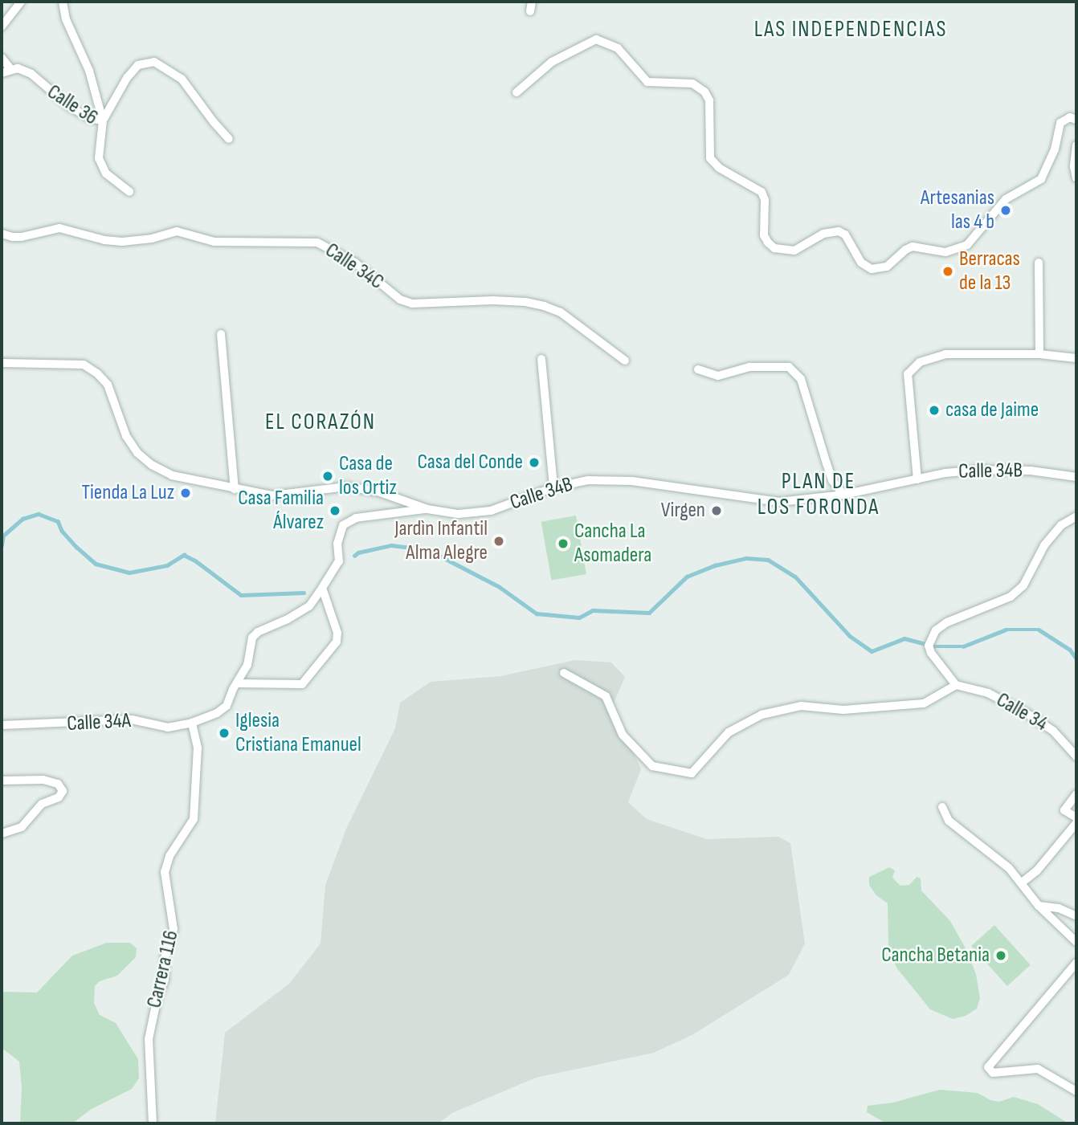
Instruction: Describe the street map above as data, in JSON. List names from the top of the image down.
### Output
{
  "streets": {
    "street": [
      "Calle 36",
      "Calle 34C",
      "Calle 34B",
      "Calle 34",
      "Calle 34A",
      "Carrera 116"
    ]
  },
  "crossings": [
    ["Calle 34B", "Calle 34A"],
    ["Calle 34A", "Carrera 116"]
  ],
  "districts": ["LAS INDEPENDENCIAS", "EL CORAZÓN", "PLAN DE LOS FORONDA"],
  "places": [
    "Artesanias las 4 b",
    "Berracas de la 13",
    "casa de Jaime",
    "Casa del Conde",
    "Casa de los Ortiz",
    "Tienda La Luz",
    "Casa Familia Álvarez",
    "Virgen",
    "Jardìn Infantil Alma Alegre",
    "Cancha La Asomadera",
    "Iglesia Cristiana Emanuel",
    "Cancha Betania"
  ]
}
